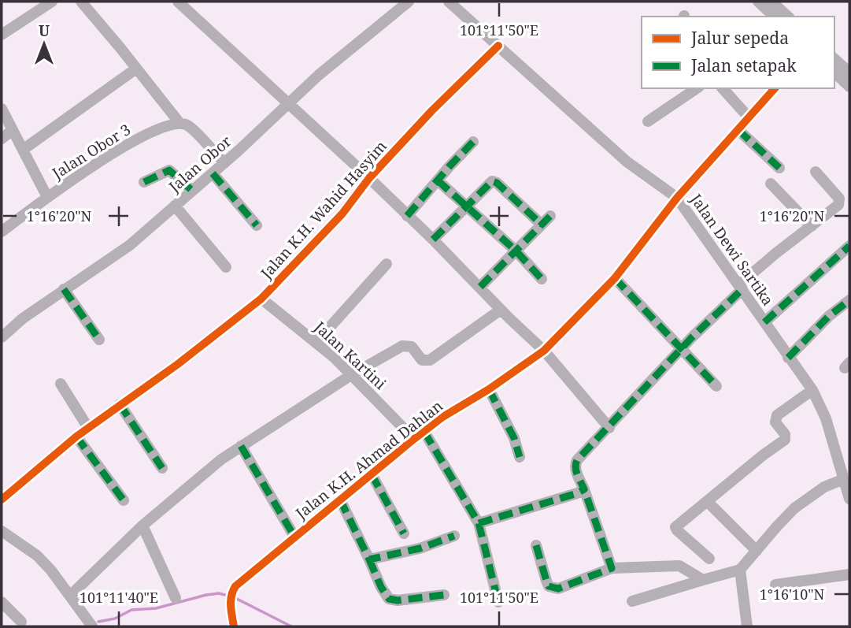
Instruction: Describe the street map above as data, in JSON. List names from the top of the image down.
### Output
{
  "streets": {
    "street": [
      "Jalan Obor 3",
      "Jalan Obor",
      "Jalan K.H. Wahid Hasyim",
      "Jalan Dewi Sartika",
      "Jalan Kartini",
      "Jalan K.H. Ahmad Dahlan"
    ]
  },
  "crossings": [
    ["Jalan K.H. Wahid Hasyim", "Jalan Dewi Sartika"],
    ["Jalan K.H. Wahid Hasyim", "Jalan Kartini"],
    ["Jalan Dewi Sartika", "Jalan K.H. Ahmad Dahlan"],
    ["Jalan Kartini", "Jalan K.H. Ahmad Dahlan"]
  ],
  "legend": ["Jalur sepeda", "Jalan setapak"],
  "north": "top",
  "coordinates": [
    "101°11'50\"E",
    "1°16'20\"N",
    "1°16'10\"N",
    "101°11'40\"E"
  ]
}
